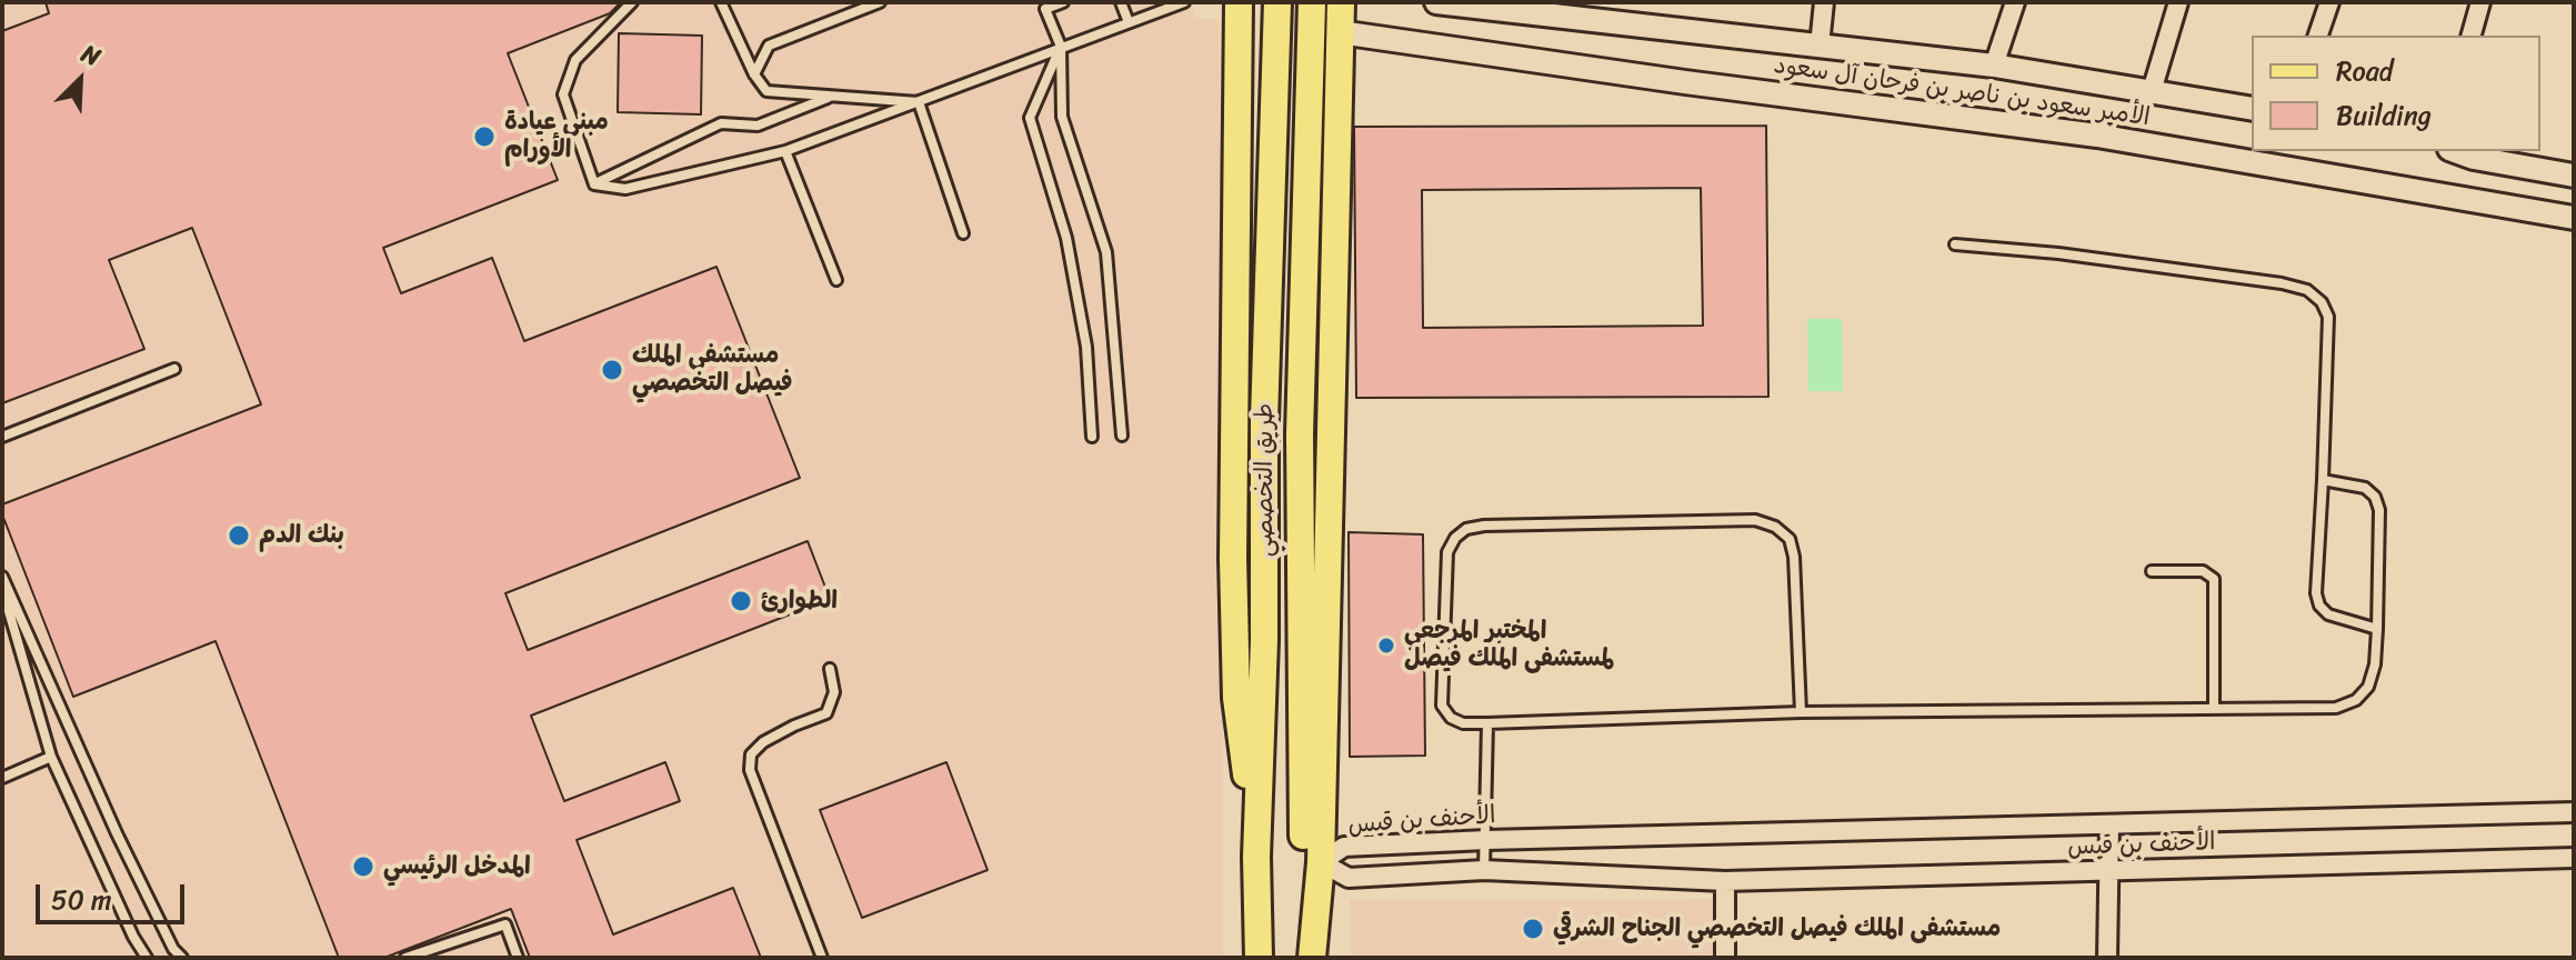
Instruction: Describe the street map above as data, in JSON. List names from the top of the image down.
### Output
{
  "streets": {
    "main road": ["طريق التخصصي"],
    "street": ["الأمير سعود بن ناصر بن فرحان آل سعود", "الأحنف بن قيس"]
  },
  "places": [
    "مبنى عيادة الأورام",
    "مستشفى الملك فيصل التخصصي",
    "بنك الدم",
    "الطوارئ",
    "المختبر المرجعي لمستشفى الملك فيصل",
    "المدخل الرئيسي",
    "مستشفى الملك فيصل التخصصي الجناح الشرقي"
  ],
  "legend": ["Road", "Building"],
  "scale_bar": "50 m",
  "north": "top right"
}
